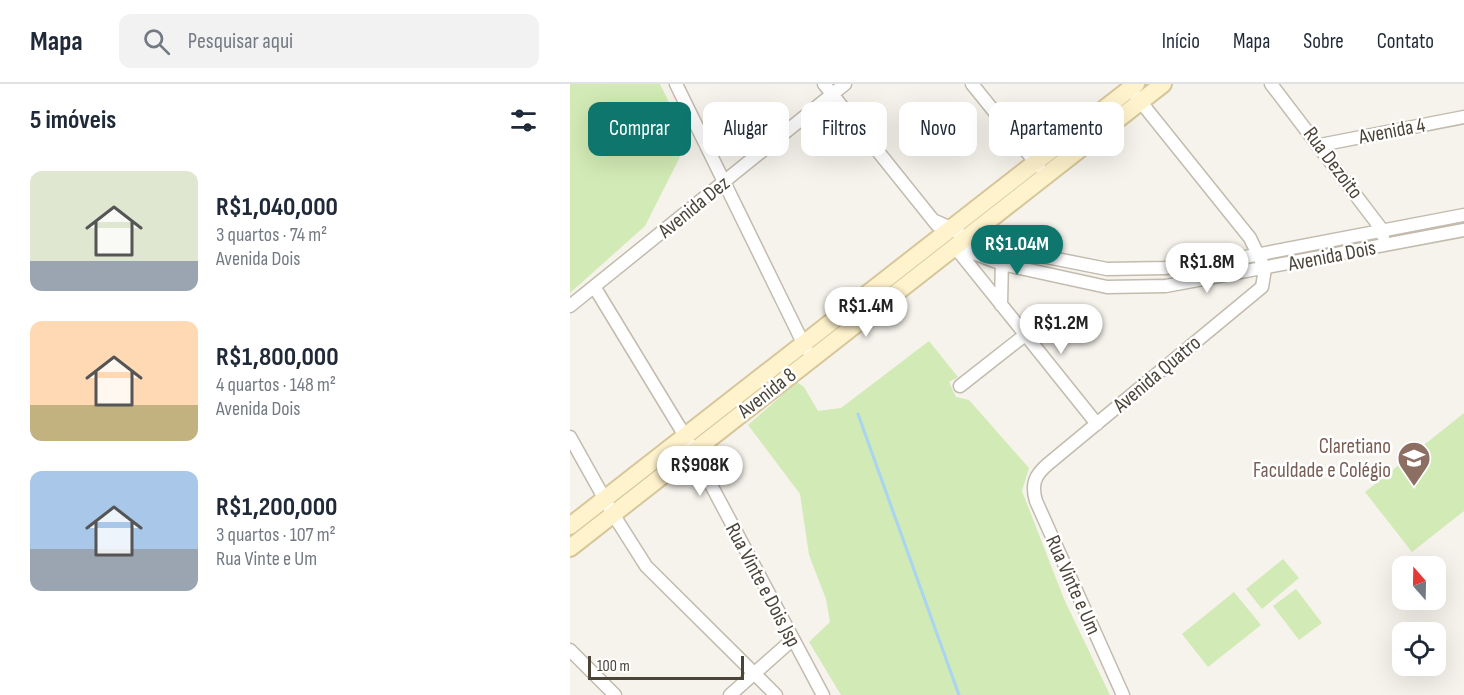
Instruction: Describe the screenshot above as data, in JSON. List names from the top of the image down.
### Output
{
  "streets": {
    "street": [
      "Avenida 4",
      "Rua Dezoito",
      "Avenida Dez",
      "Avenida Dois",
      "Avenida Quatro",
      "Avenida 8",
      "Rua Vinte e Dois Jsp",
      "Rua Vinte e Um"
    ]
  },
  "crossings": [
    ["Avenida 4", "Rua Dezoito"],
    ["Rua Dezoito", "Avenida Dois"],
    ["Avenida Dez", "Rua Vinte e Dois Jsp"],
    ["Avenida Dois", "Avenida Quatro"],
    ["Avenida Quatro", "Rua Vinte e Um"],
    ["Avenida 8", "Rua Vinte e Dois Jsp"]
  ],
  "places": {
    "school or university": ["Claretiano Faculdade e Colégio"]
  },
  "scale_bar": "100 m",
  "north": "top",
  "page": {
    "header": "Mapa",
    "search": "Pesquisar aqui",
    "nav": [
      "Início",
      "Mapa",
      "Sobre",
      "Contato"
    ],
    "heading": "5 imóveis",
    "chip": [
      "Comprar",
      "Alugar",
      "Filtros",
      "Novo",
      "Apartamento"
    ],
    "list": [
      {
        "name": "R$1,040,000",
        "note": "3 quartos · 74 m² · Avenida Dois"
      },
      {
        "name": "R$1,800,000",
        "note": "4 quartos · 148 m² · Avenida Dois"
      },
      {
        "name": "R$1,200,000",
        "note": "3 quartos · 107 m² · Rua Vinte e Um"
      }
    ],
    "price": [
      "R$1.04M",
      "R$1.8M",
      "R$1.4M",
      "R$1.2M",
      "R$908K"
    ],
    "scale": "100 m"
  }
}
